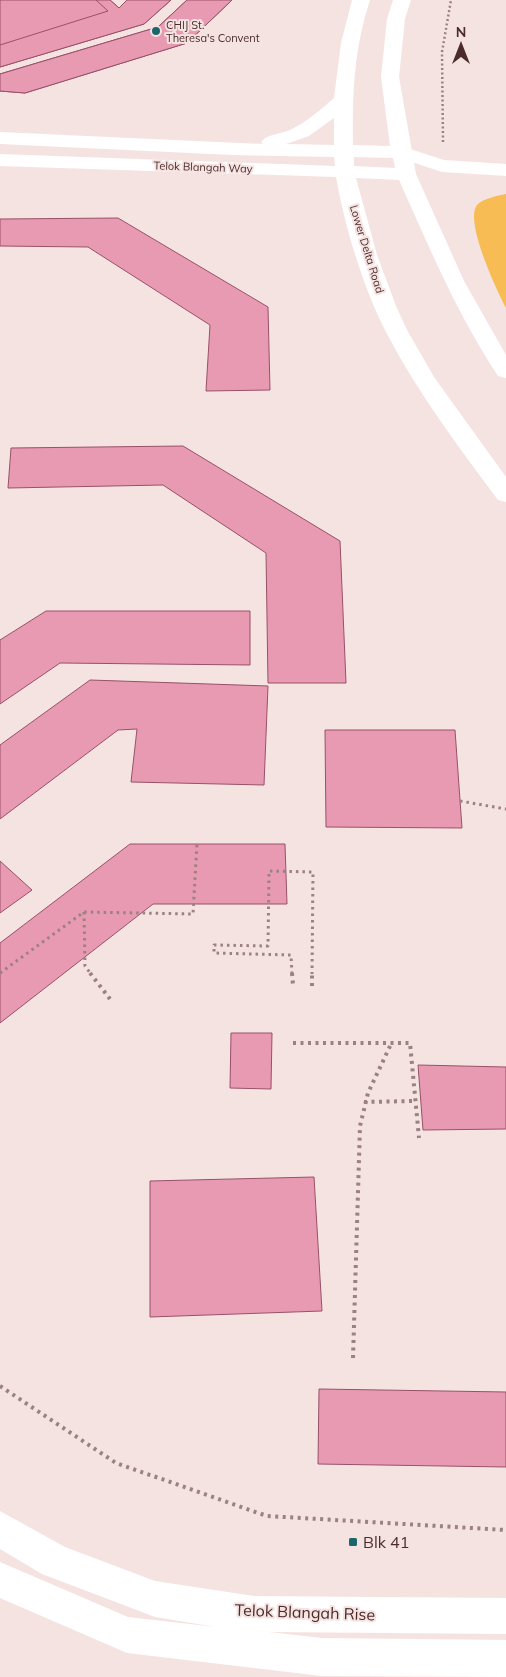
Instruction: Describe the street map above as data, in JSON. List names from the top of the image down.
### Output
{
  "streets": {
    "main road": ["Telok Blangah Way", "Lower Delta Road", "Telok Blangah Rise"]
  },
  "crossings": [
    ["Telok Blangah Way", "Lower Delta Road"]
  ],
  "places": {
    "other": ["CHIJ St. Theresa's Convent"],
    "transit": ["Blk 41"]
  },
  "north": "top"
}
